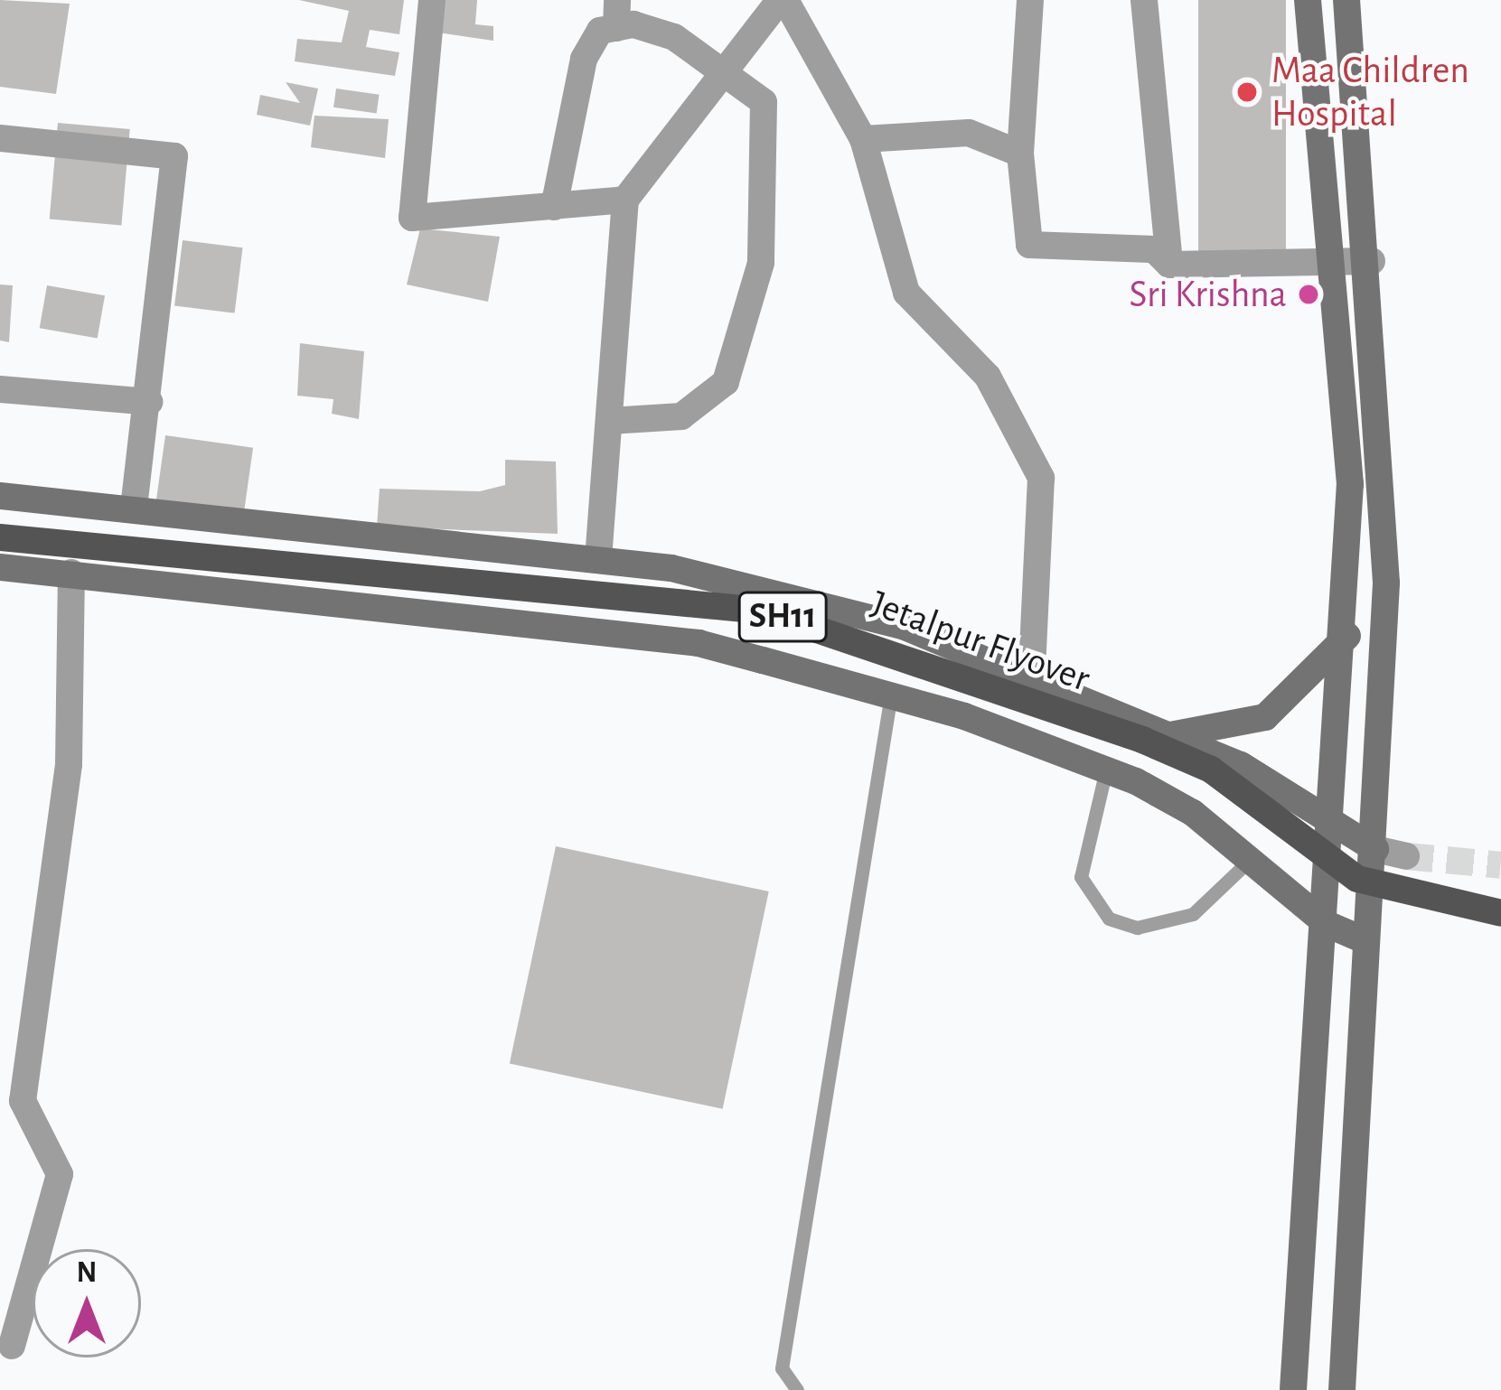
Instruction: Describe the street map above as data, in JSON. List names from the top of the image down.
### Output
{
  "streets": {
    "main road": ["SH11", "Jetalpur Flyover"]
  },
  "places": ["Maa Children Hospital", "Sri Krishna"],
  "north": "top"
}
